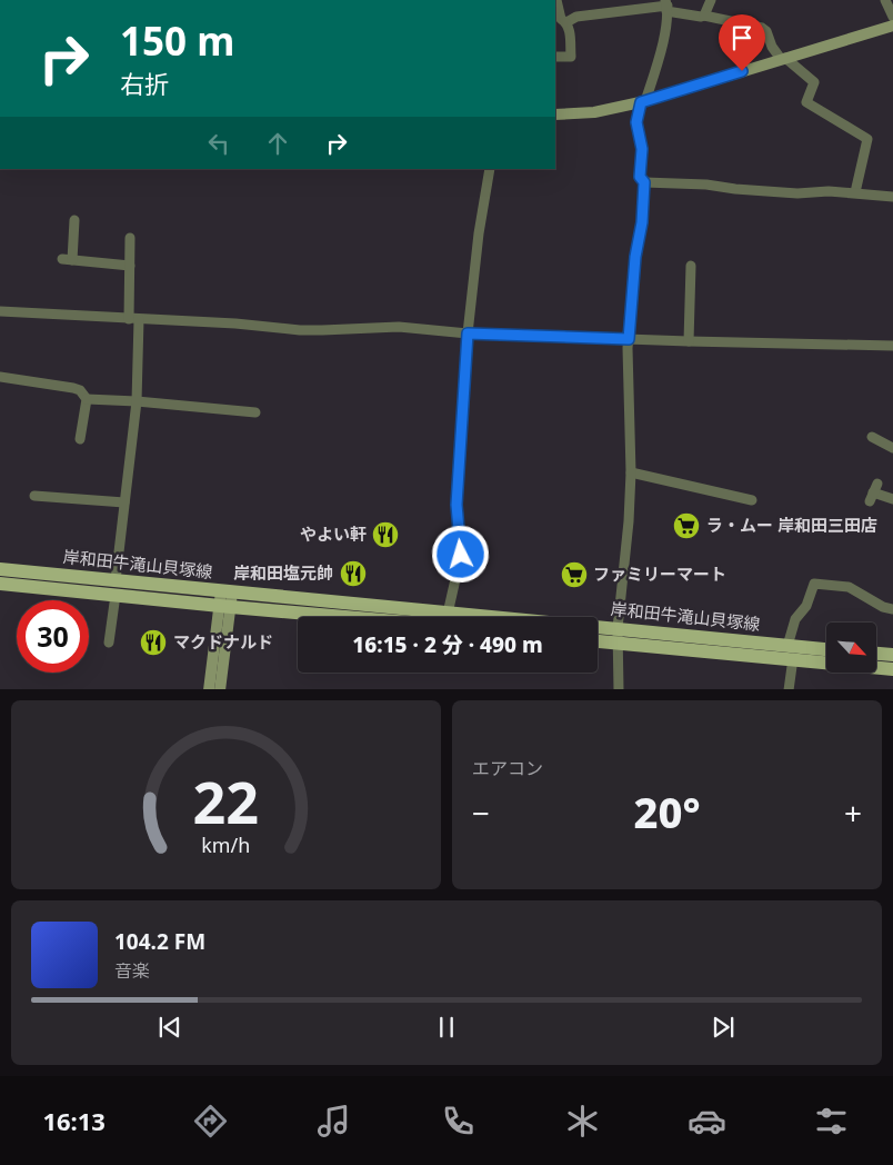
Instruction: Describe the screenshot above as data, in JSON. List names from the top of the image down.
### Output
{
  "streets": {
    "main road": ["岸和田牛滝山貝塚線"]
  },
  "places": {
    "supermarket": ["ラ・ムー 岸和田三田店", "ファミリーマート"],
    "restaurant": ["やよい軒", "岸和田塩元帥", "マクドナルド"]
  },
  "north": "bottom right",
  "page": {
    "turn": ["150 m", "右折"],
    "limit": "30",
    "trip": "16:15 · 2 分 · 490 m",
    "tile": "エアコン",
    "heat": ["−", "20°", "+"],
    "song": ["104.2 FM", "音楽"],
    "tabs": "16:13",
    "gauge": ["22", "km/h"]
  }
}
